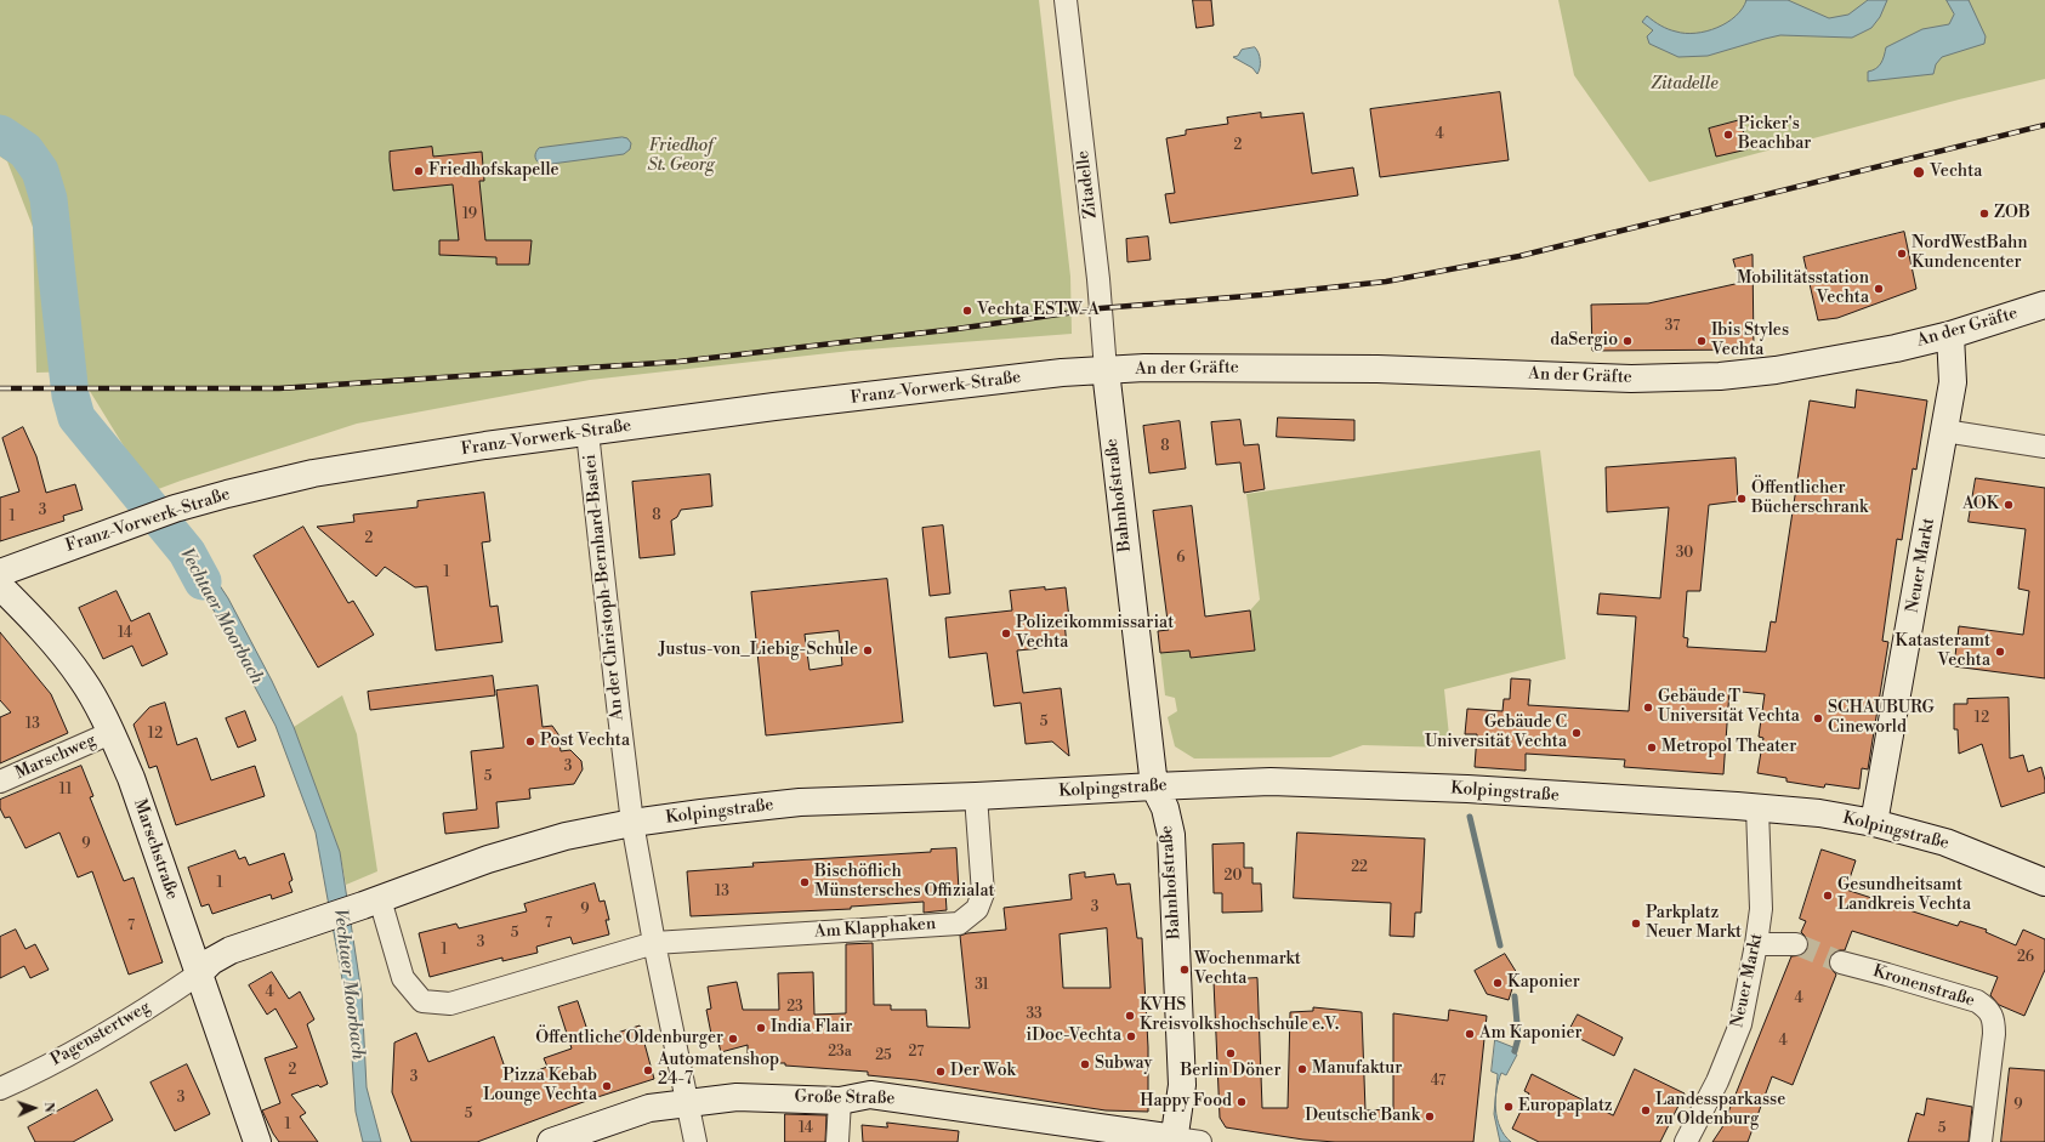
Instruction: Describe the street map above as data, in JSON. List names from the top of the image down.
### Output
{
  "streets": {
    "street": [
      "Zitadelle",
      "An der Gräfte",
      "Franz-Vorwerk-Straße",
      "Bahnhofstraße",
      "Neuer Markt",
      "An der Christoph-Bernhard-Bastei",
      "Marschweg",
      "Kolpingstraße",
      "Marschstraße",
      "Am Klapphaken",
      "Kronenstraße",
      "Pagenstertweg",
      "Große Straße"
    ]
  },
  "crossings": [
    ["Zitadelle", "An der Gräfte"],
    ["Zitadelle", "Franz-Vorwerk-Straße"],
    ["Zitadelle", "Bahnhofstraße"],
    ["An der Gräfte", "Franz-Vorwerk-Straße"],
    ["An der Gräfte", "Bahnhofstraße"],
    ["An der Gräfte", "Neuer Markt"],
    ["Franz-Vorwerk-Straße", "Bahnhofstraße"],
    ["Franz-Vorwerk-Straße", "An der Christoph-Bernhard-Bastei"],
    ["Bahnhofstraße", "Kolpingstraße"],
    ["Bahnhofstraße", "Große Straße"],
    ["Neuer Markt", "Kolpingstraße"],
    ["An der Christoph-Bernhard-Bastei", "Kolpingstraße"],
    ["An der Christoph-Bernhard-Bastei", "Am Klapphaken"],
    ["Marschweg", "Marschstraße"],
    ["Kolpingstraße", "Marschstraße"],
    ["Kolpingstraße", "Am Klapphaken"],
    ["Kolpingstraße", "Pagenstertweg"],
    ["Marschstraße", "Pagenstertweg"]
  ],
  "water": ["Vechtaer Moorbach"],
  "parks": ["Zitadelle", "Friedhof St. Georg"],
  "places": [
    "Picker's Beachbar",
    "Friedhofskapelle",
    "Vechta",
    "ZOB",
    "NordWestBahn Kundencenter",
    "Mobilitätsstation Vechta",
    "Vechta ESTW-A",
    "daSergio",
    "Ibis Styles Vechta",
    "Öffentlicher Bücherschrank",
    "AOK",
    "Polizeikommissariat Vechta",
    "Justus-von_Liebig-Schule",
    "Katasteramt Vechta",
    "Gebäude T Universität Vechta",
    "SCHAUBURG Cineworld",
    "Gebäude C Universität Vechta",
    "Post Vechta",
    "Metropol Theater",
    "Bischöflich Münstersches Offizialat",
    "Gesundheitsamt Landkreis Vechta",
    "Parkplatz Neuer Markt",
    "Wochenmarkt Vechta",
    "Kaponier",
    "KVHS Kreisvolkshochschule e.V.",
    "India Flair",
    "Am Kaponier",
    "iDoc-Vechta",
    "Öffentliche Oldenburger",
    "Berlin Döner",
    "Subway",
    "Manufaktur",
    "Automatenshop 24-7",
    "Der Wok",
    "Pizza Kebab Lounge Vechta",
    "Happy Food",
    "Europaplatz",
    "Landessparkasse zu Oldenburg",
    "Deutsche Bank"
  ],
  "house_numbers": [
    "4",
    "2",
    "19",
    "37",
    "8",
    "3",
    "8",
    "1",
    "2",
    "30",
    "6",
    "1",
    "14",
    "12",
    "5",
    "13",
    "12",
    "3",
    "5",
    "11",
    "9",
    "22",
    "20",
    "1",
    "13",
    "3",
    "9",
    "7",
    "7",
    "5",
    "3",
    "1",
    "26",
    "31",
    "4",
    "4",
    "23",
    "33",
    "4",
    "23a",
    "27",
    "25",
    "2",
    "3",
    "47",
    "3",
    "9",
    "5",
    "1",
    "14",
    "5"
  ],
  "north": "right"
}
